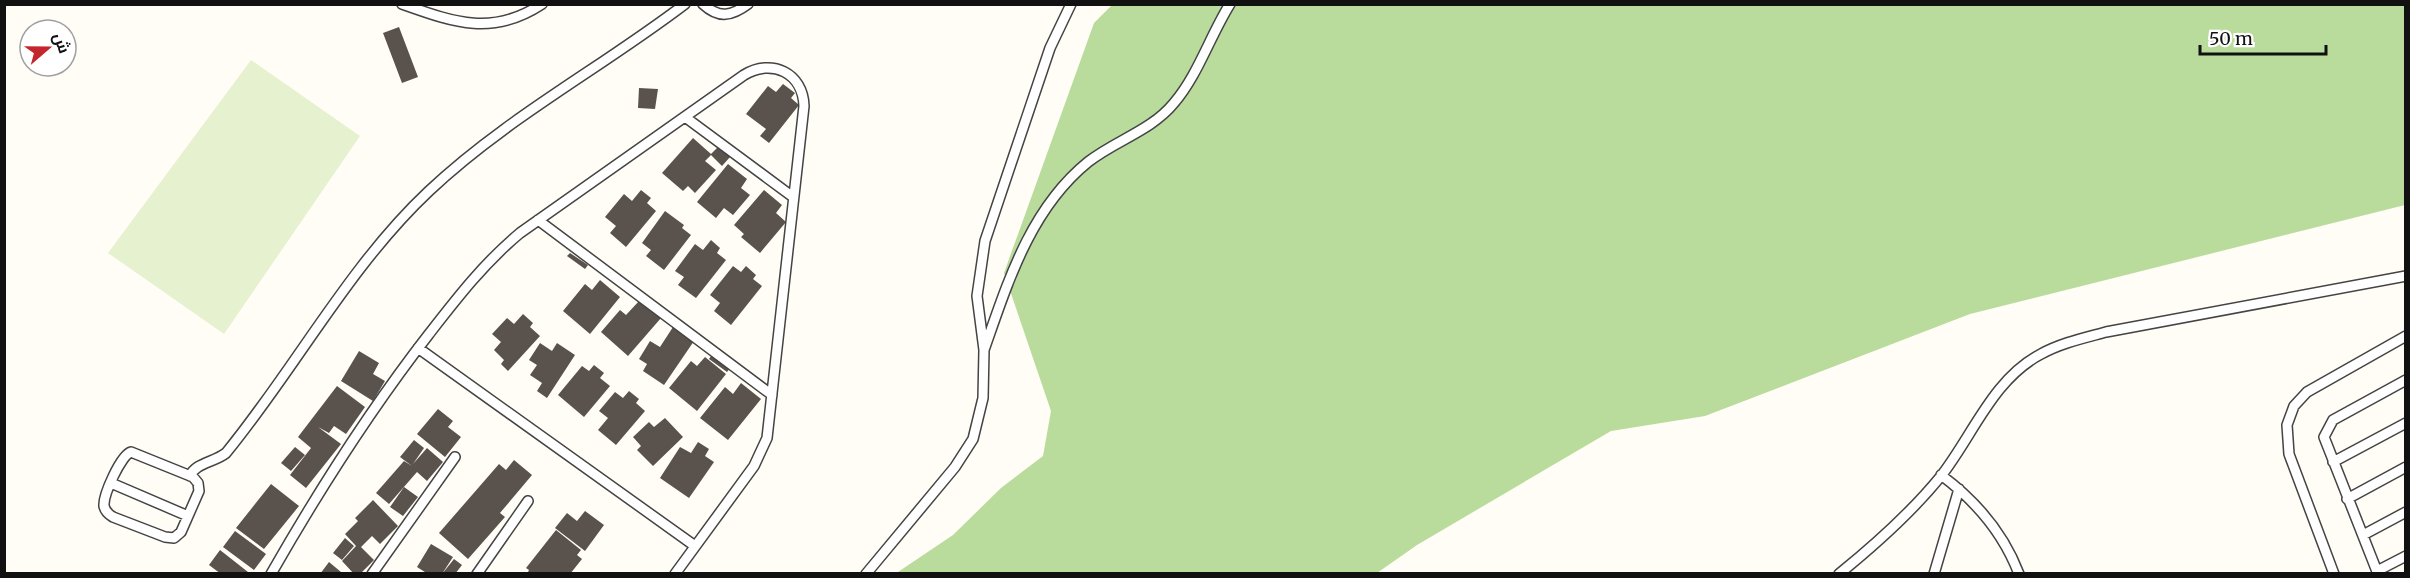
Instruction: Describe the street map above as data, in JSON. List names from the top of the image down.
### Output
{
  "scale_bar": "50 m",
  "north": "right"
}
